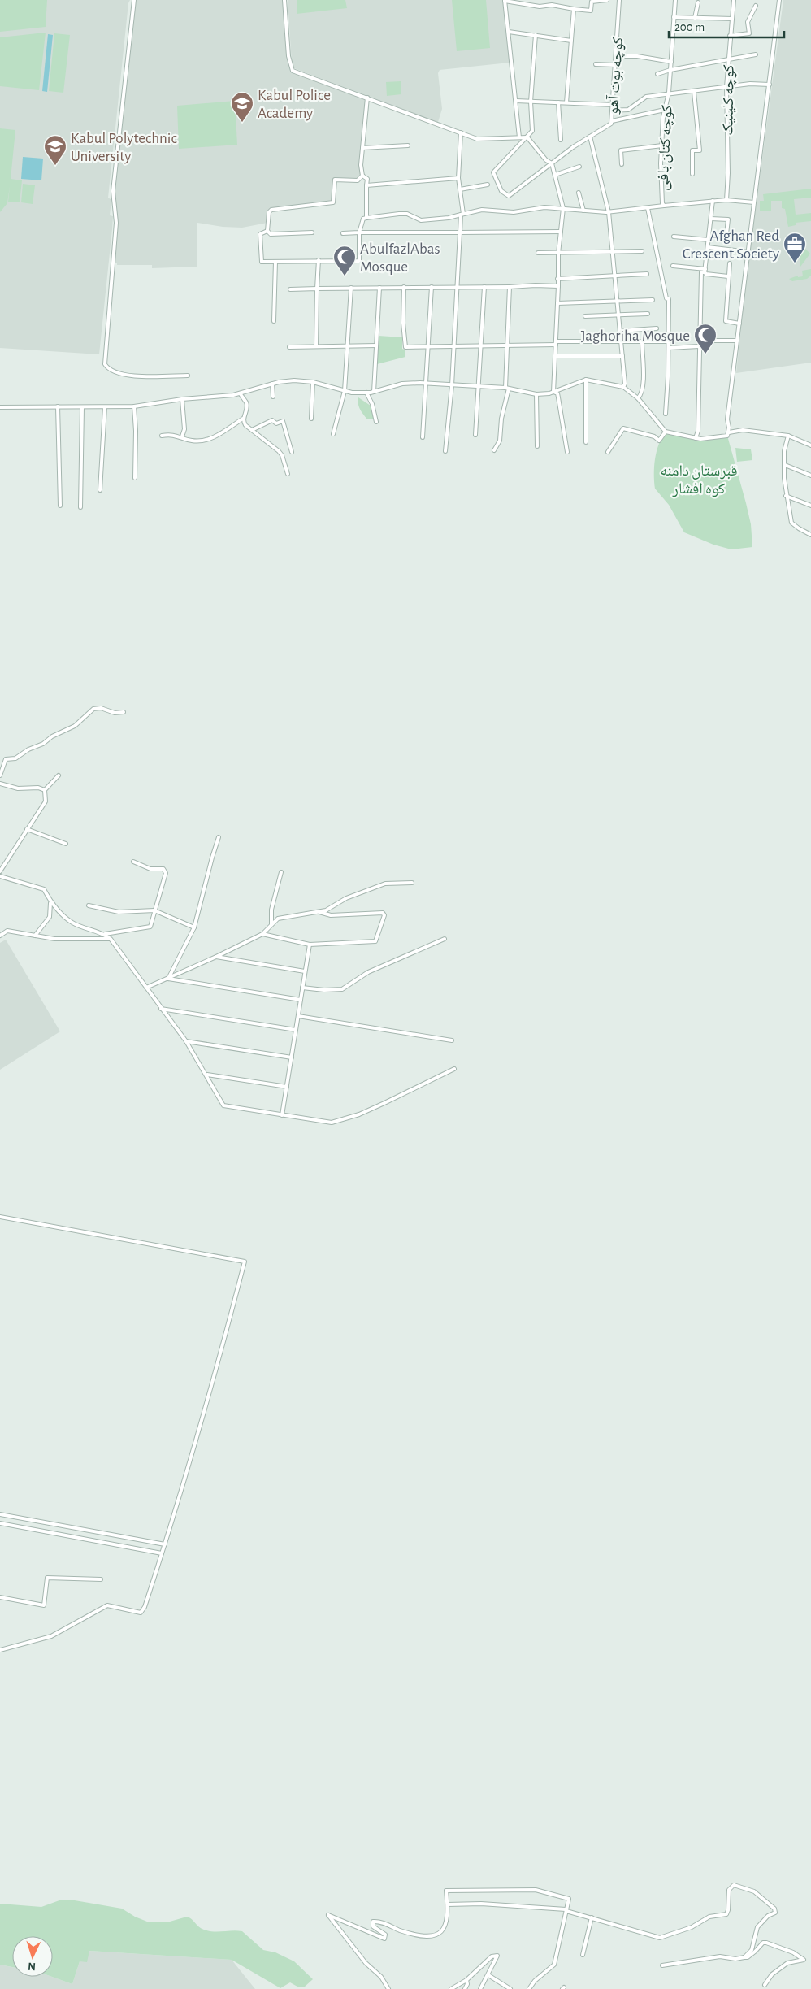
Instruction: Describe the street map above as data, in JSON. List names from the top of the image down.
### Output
{
  "streets": {
    "street": ["کوچه بوت آهو", "کوچه کلینیک", "کوچه کتان بافی"]
  },
  "crossings": [
    ["کوچه کلینیک", "کوچه کتان بافی"]
  ],
  "parks": ["قبرستان دامنه کوه افشار"],
  "places": {
    "school or university": ["Kabul Police Academy", "Kabul Polytechnic University"],
    "office": ["Afghan Red Crescent Society"],
    "mosque": ["AbulfazlAbas Mosque", "Jaghoriha Mosque"]
  },
  "scale_bar": "200 m",
  "north": "bottom"
}
